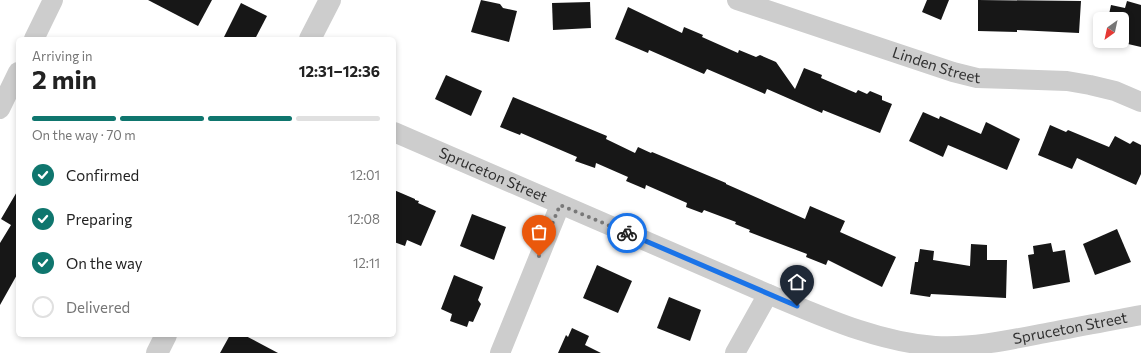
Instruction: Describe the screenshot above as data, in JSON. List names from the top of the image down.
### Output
{
  "streets": {
    "street": ["Linden Street", "Spruceton Street"]
  },
  "north": "bottom left",
  "page": {
    "heading": ["2 min", "Arriving in", "12:31–12:36"],
    "bar": "On the way · 70 m",
    "list": [
      ["Confirmed", "12:01"],
      ["Preparing", "12:08"],
      ["On the way", "12:11"],
      "Delivered"
    ]
  }
}
